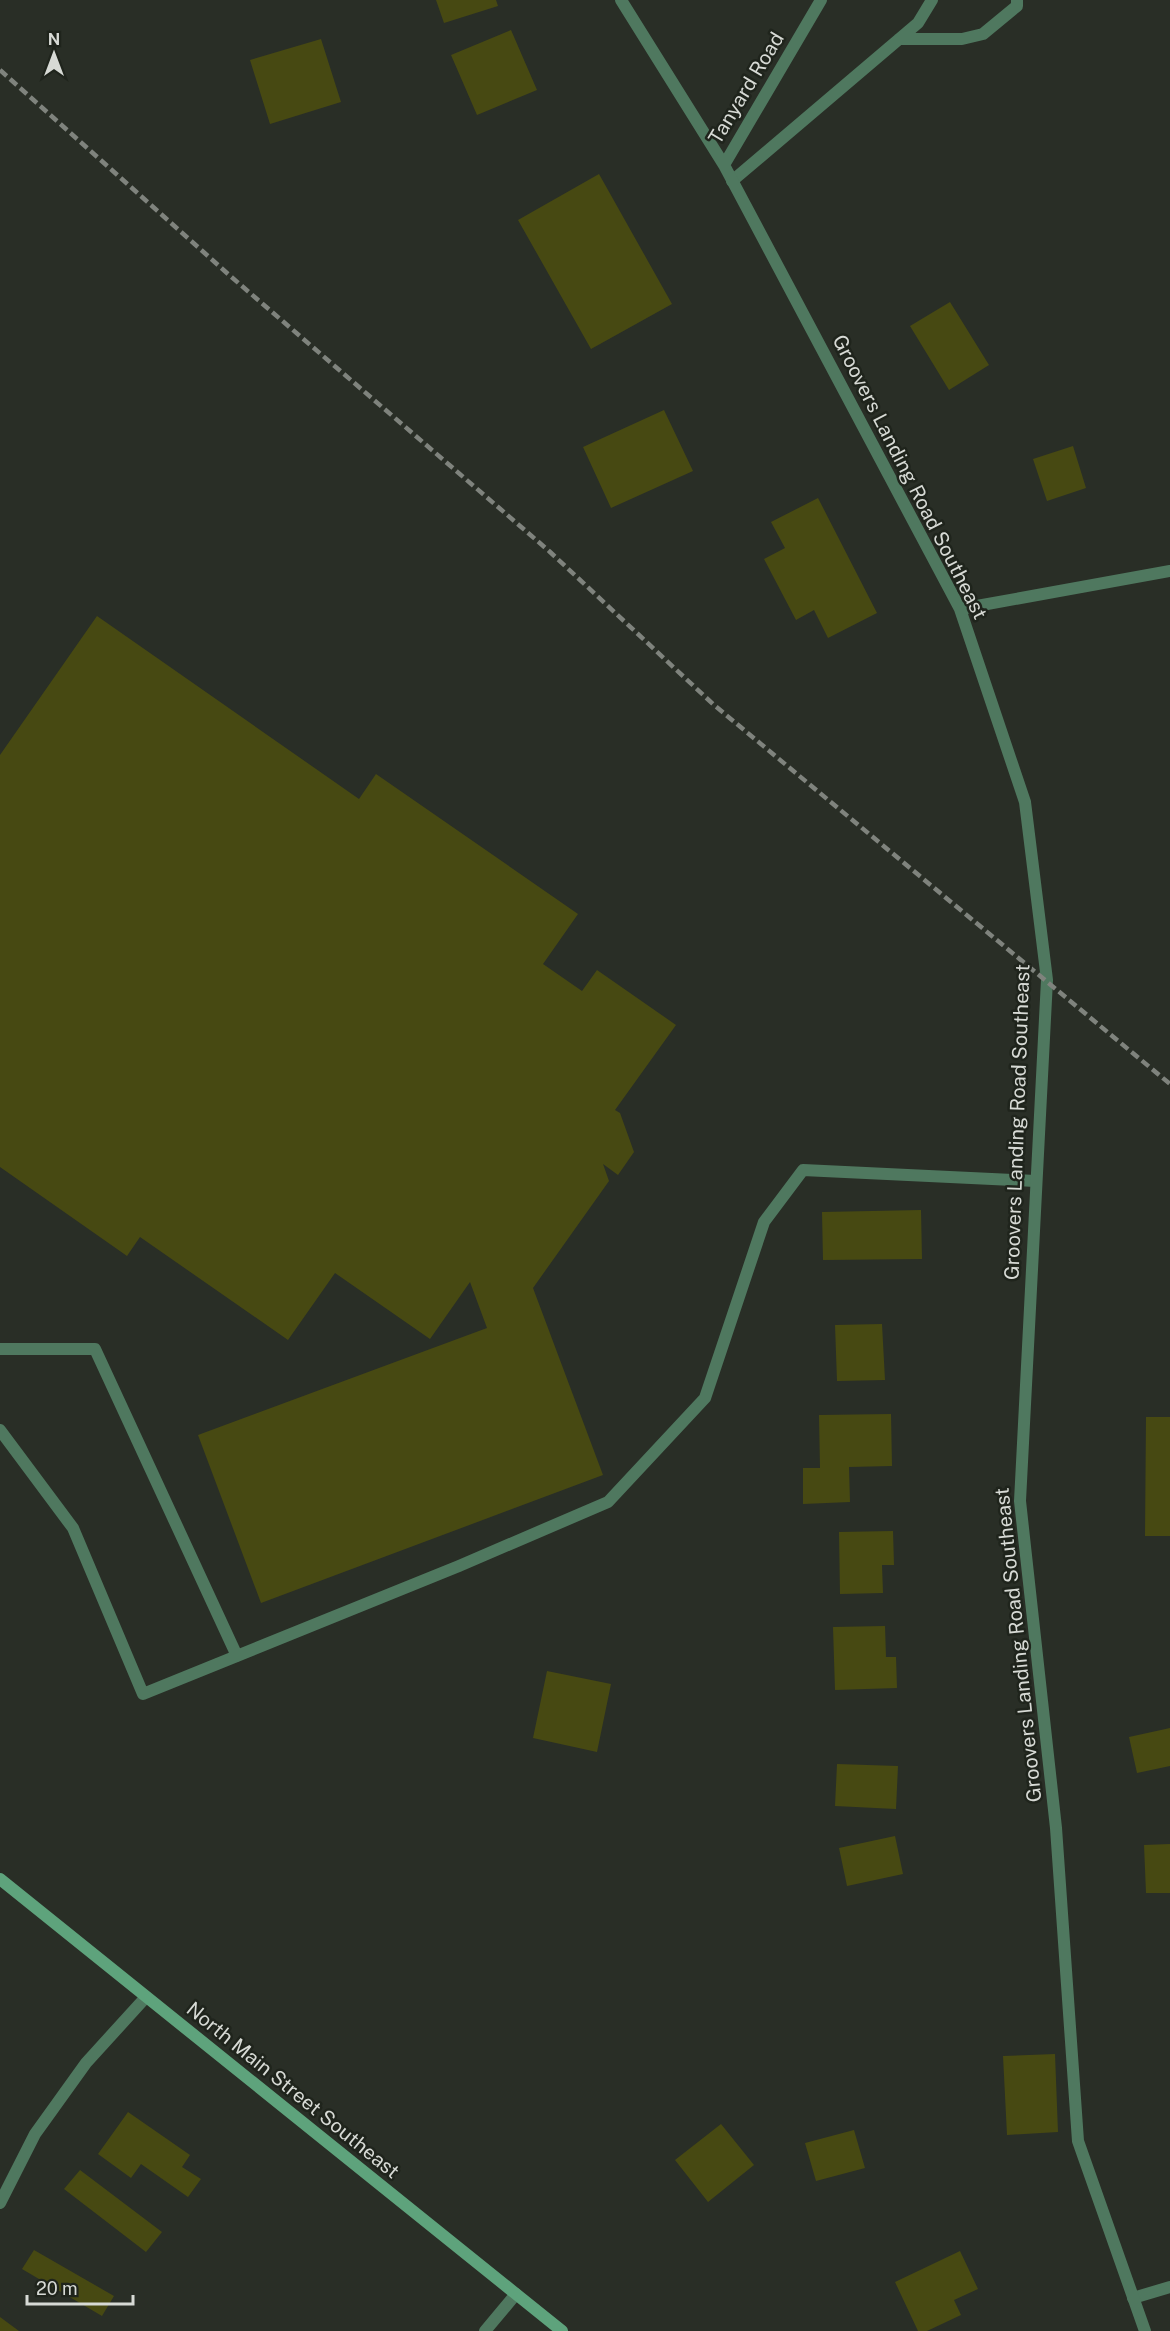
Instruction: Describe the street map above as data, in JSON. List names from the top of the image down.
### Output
{
  "streets": {
    "street": ["Tanyard Road", "Groovers Landing Road Southeast", "North Main Street Southeast"]
  },
  "crossings": [
    ["Tanyard Road", "Groovers Landing Road Southeast"]
  ],
  "scale_bar": "20 m",
  "north": "top"
}
